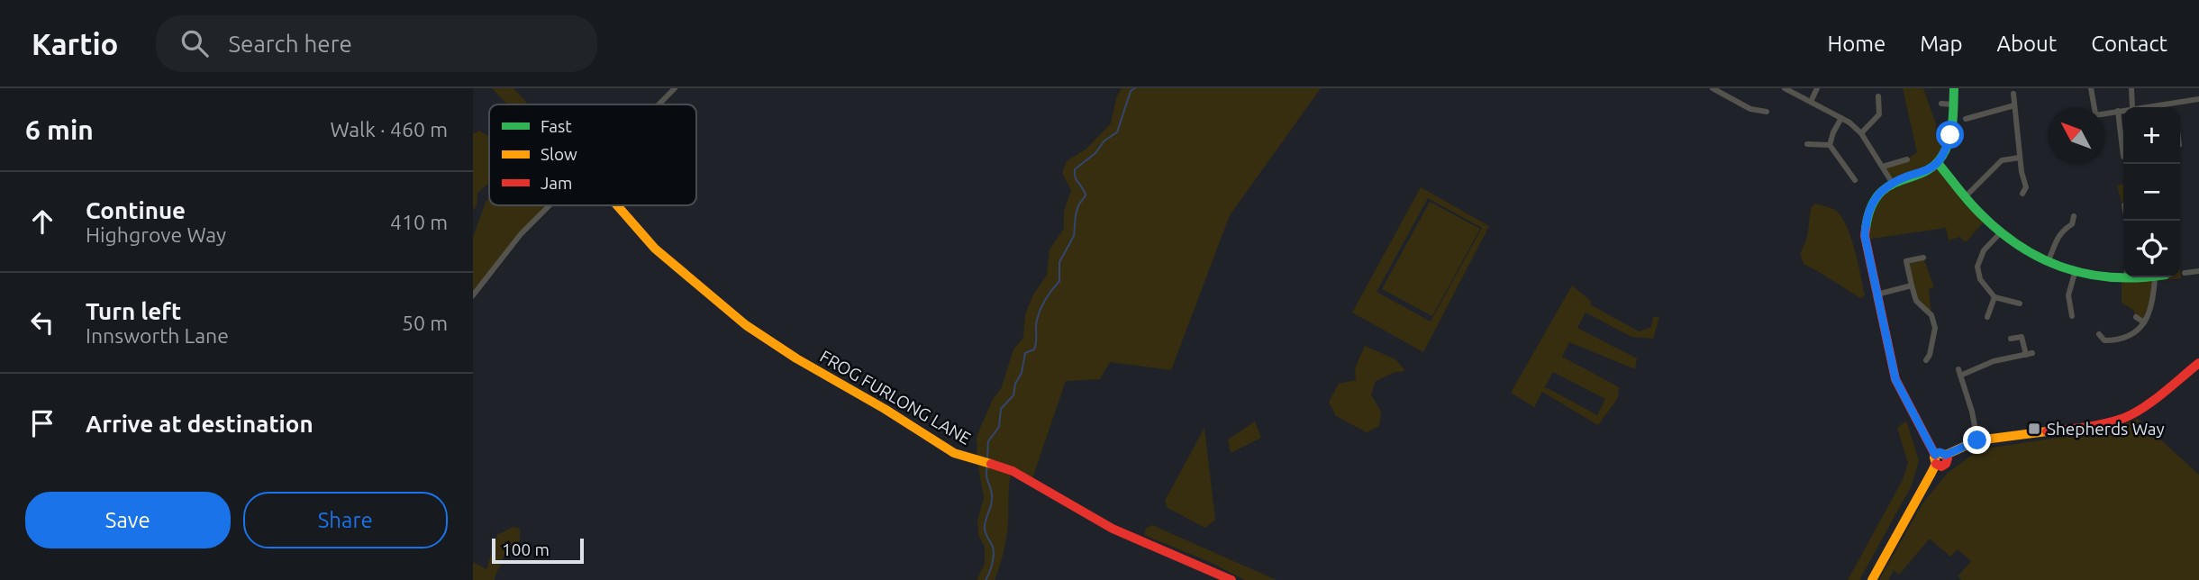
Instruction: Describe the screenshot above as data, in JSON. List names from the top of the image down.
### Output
{
  "streets": {
    "street": ["FROG FURLONG LANE"]
  },
  "places": {
    "transit": ["Shepherds Way"]
  },
  "legend": ["Fast", "Slow", "Jam"],
  "scale_bar": "100 m",
  "north": "top left",
  "page": {
    "header": "Kartio",
    "search": "Search here",
    "nav": [
      "Home",
      "Map",
      "About",
      "Contact"
    ],
    "heading": ["6 min", "Walk · 460 m"],
    "map_buttons": ["+", "−"],
    "list": [
      ["Continue", "Highgrove Way", "410 m"],
      ["Turn left", "Innsworth Lane", "50 m"],
      "Arrive at destination"
    ],
    "buttons": ["Save", "Share"],
    "scale": "100 m"
  }
}
